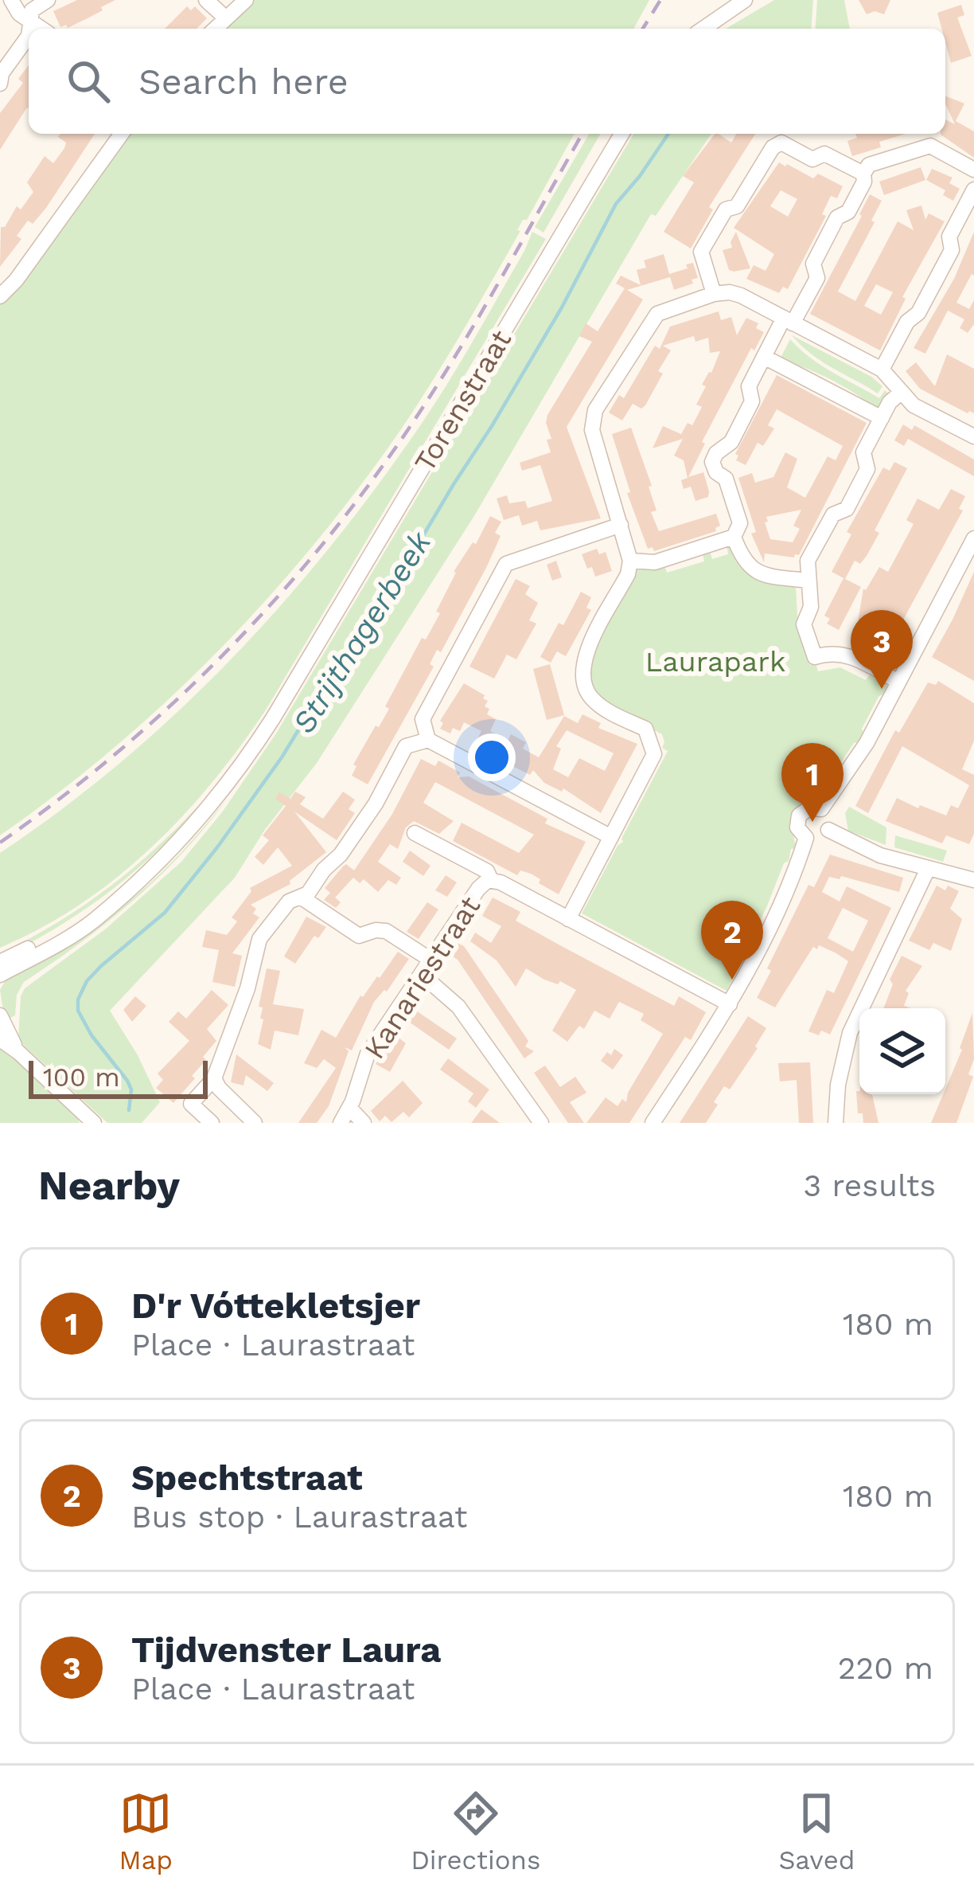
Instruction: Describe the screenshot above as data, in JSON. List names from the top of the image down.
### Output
{
  "streets": {
    "street": ["Torenstraat", "Kanariestraat"]
  },
  "water": ["Strijthagerbeek"],
  "parks": ["Laurapark"],
  "scale_bar": "100 m",
  "page": {
    "search": "Search here",
    "pins": ["3", "1", "2"],
    "scale": "100 m",
    "heading": ["Nearby", "3 results"],
    "list": [
      {
        "mark": "1",
        "name": "D'r Vóttekletsjer",
        "note": "Place · Laurastraat",
        "value": "180 m"
      },
      {
        "mark": "2",
        "name": "Spechtstraat",
        "note": "Bus stop · Laurastraat",
        "value": "180 m"
      },
      {
        "mark": "3",
        "name": "Tijdvenster Laura",
        "note": "Place · Laurastraat",
        "value": "220 m"
      }
    ],
    "nav": ["Map", "Directions", "Saved"]
  }
}
